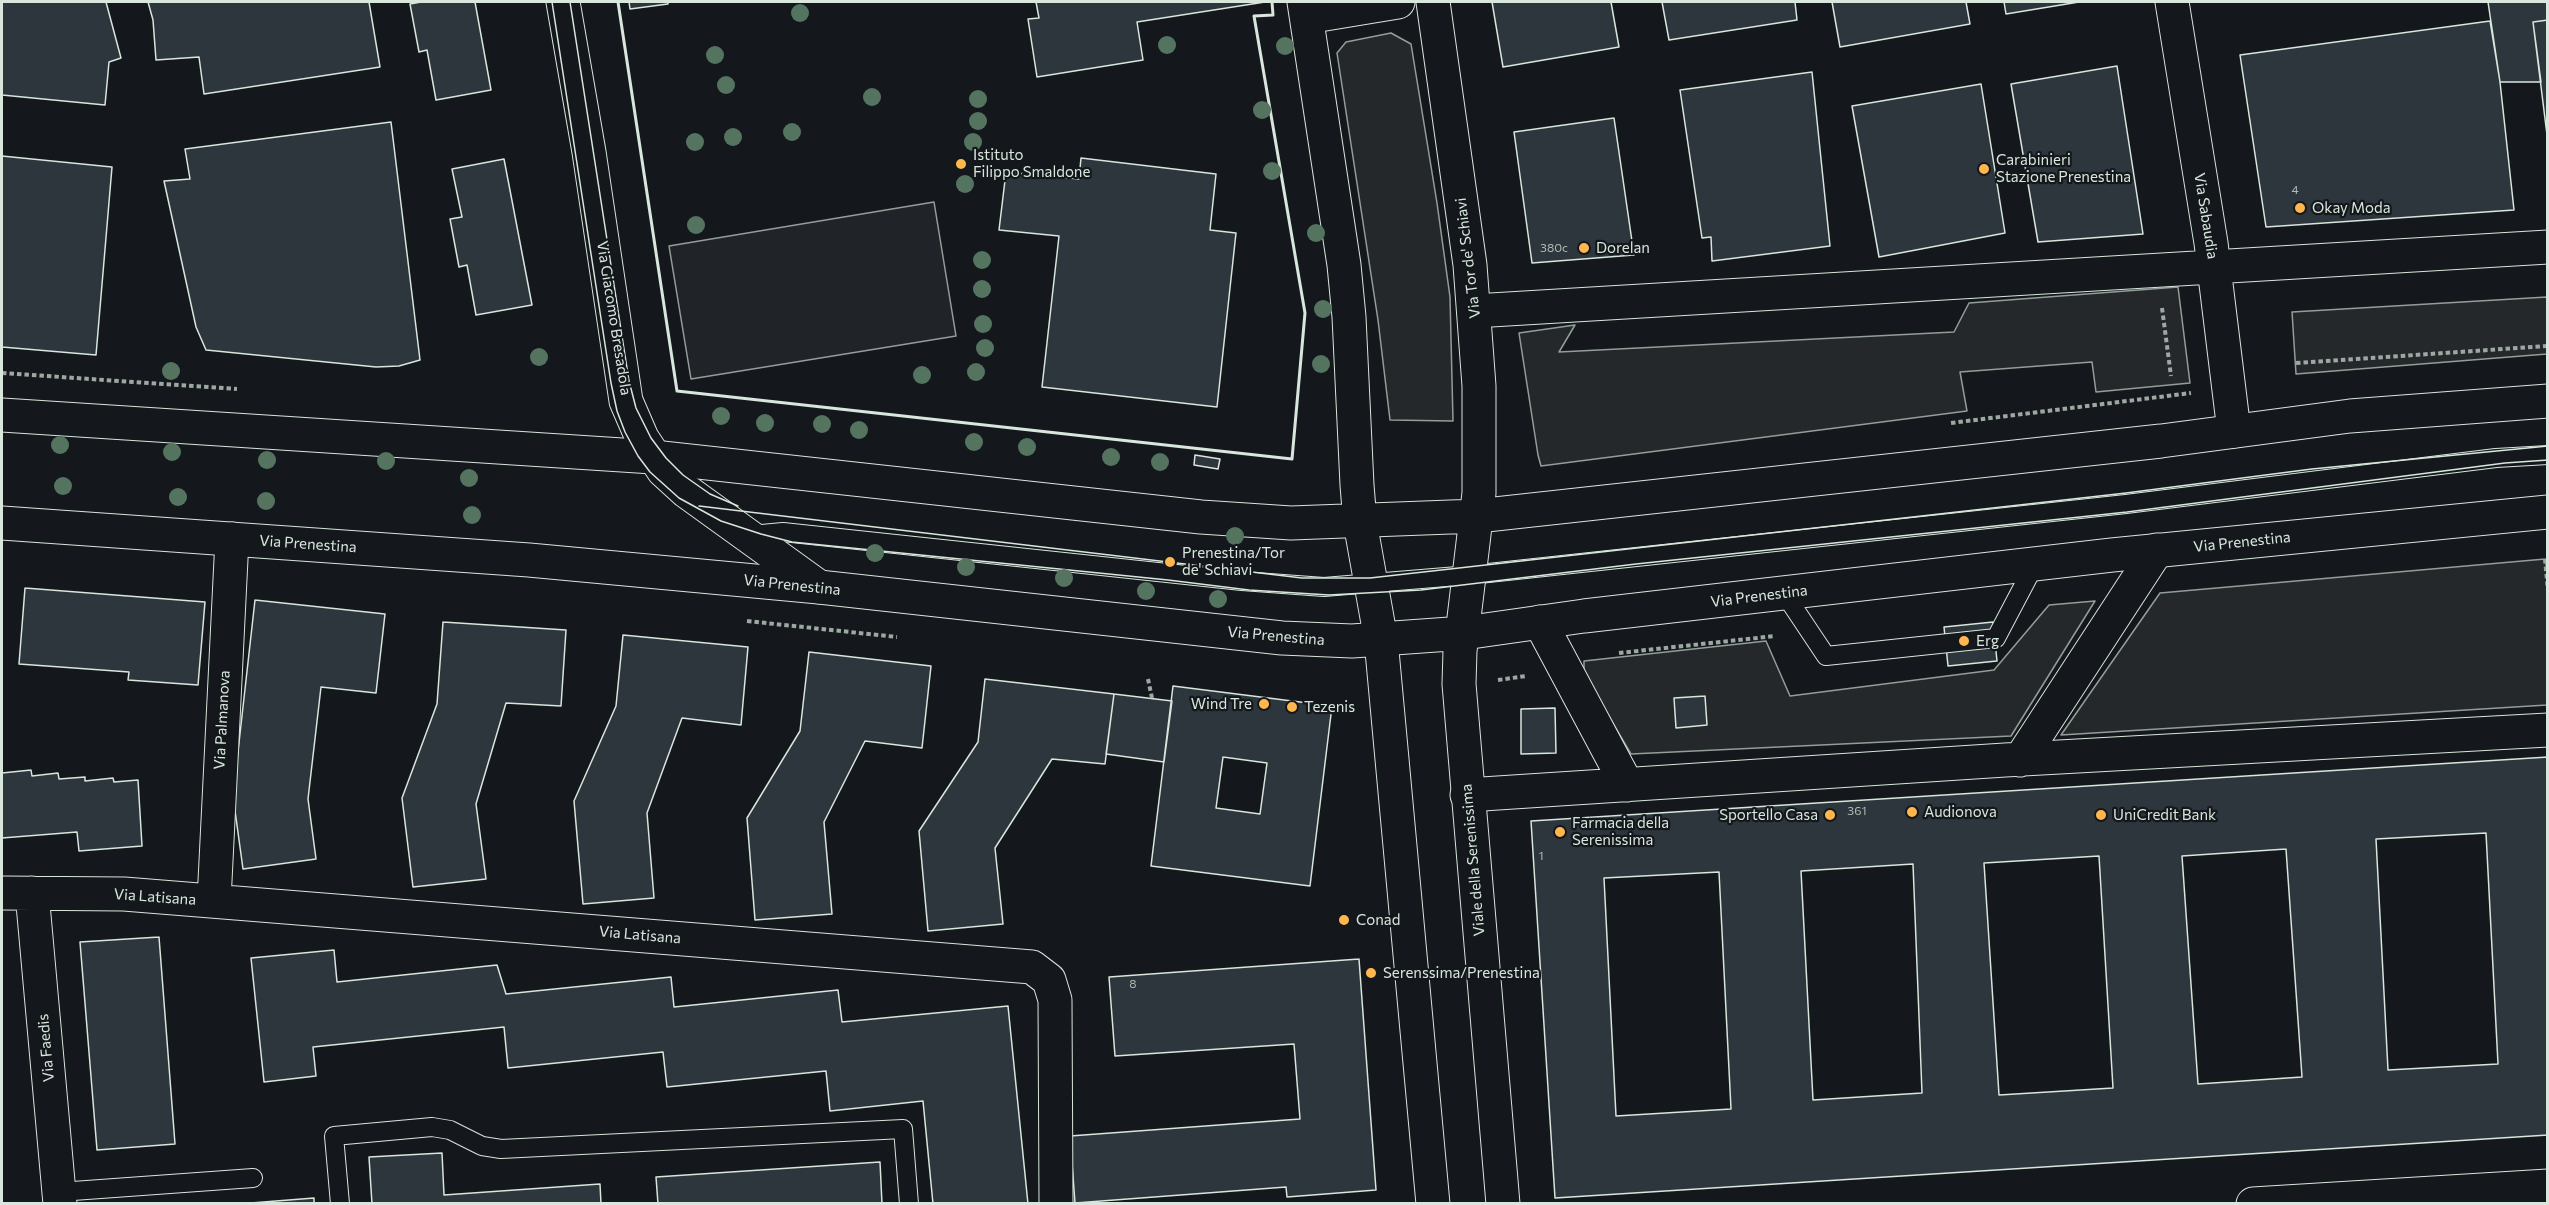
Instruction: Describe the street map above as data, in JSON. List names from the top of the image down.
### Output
{
  "streets": {
    "main road": [
      "Via Sabaudia",
      "Via Tor de' Schiavi",
      "Via Giacomo Bresadola",
      "Via Prenestina",
      "Via Palmanova",
      "Viale della Serenissima",
      "Via Latisana",
      "Via Faedis"
    ]
  },
  "crossings": [
    ["Via Tor de' Schiavi", "Viale della Serenissima"],
    ["Via Giacomo Bresadola", "Via Prenestina"],
    ["Via Prenestina", "Via Palmanova"],
    ["Via Prenestina", "Viale della Serenissima"],
    ["Via Palmanova", "Via Latisana"],
    ["Via Latisana", "Via Faedis"]
  ],
  "places": [
    "Istituto Filippo Smaldone",
    "Carabinieri Stazione Prenestina",
    "Okay Moda",
    "Dorelan",
    "Prenestina/Tor de' Schiavi",
    "Erg",
    "Wind Tre",
    "Tezenis",
    "Audionova",
    "Sportello Casa",
    "UniCredit Bank",
    "Farmacia della Serenissima",
    "Conad",
    "Serenssima/Prenestina"
  ],
  "house_numbers": [
    "4",
    "380c",
    "361",
    "1",
    "8"
  ]
}
